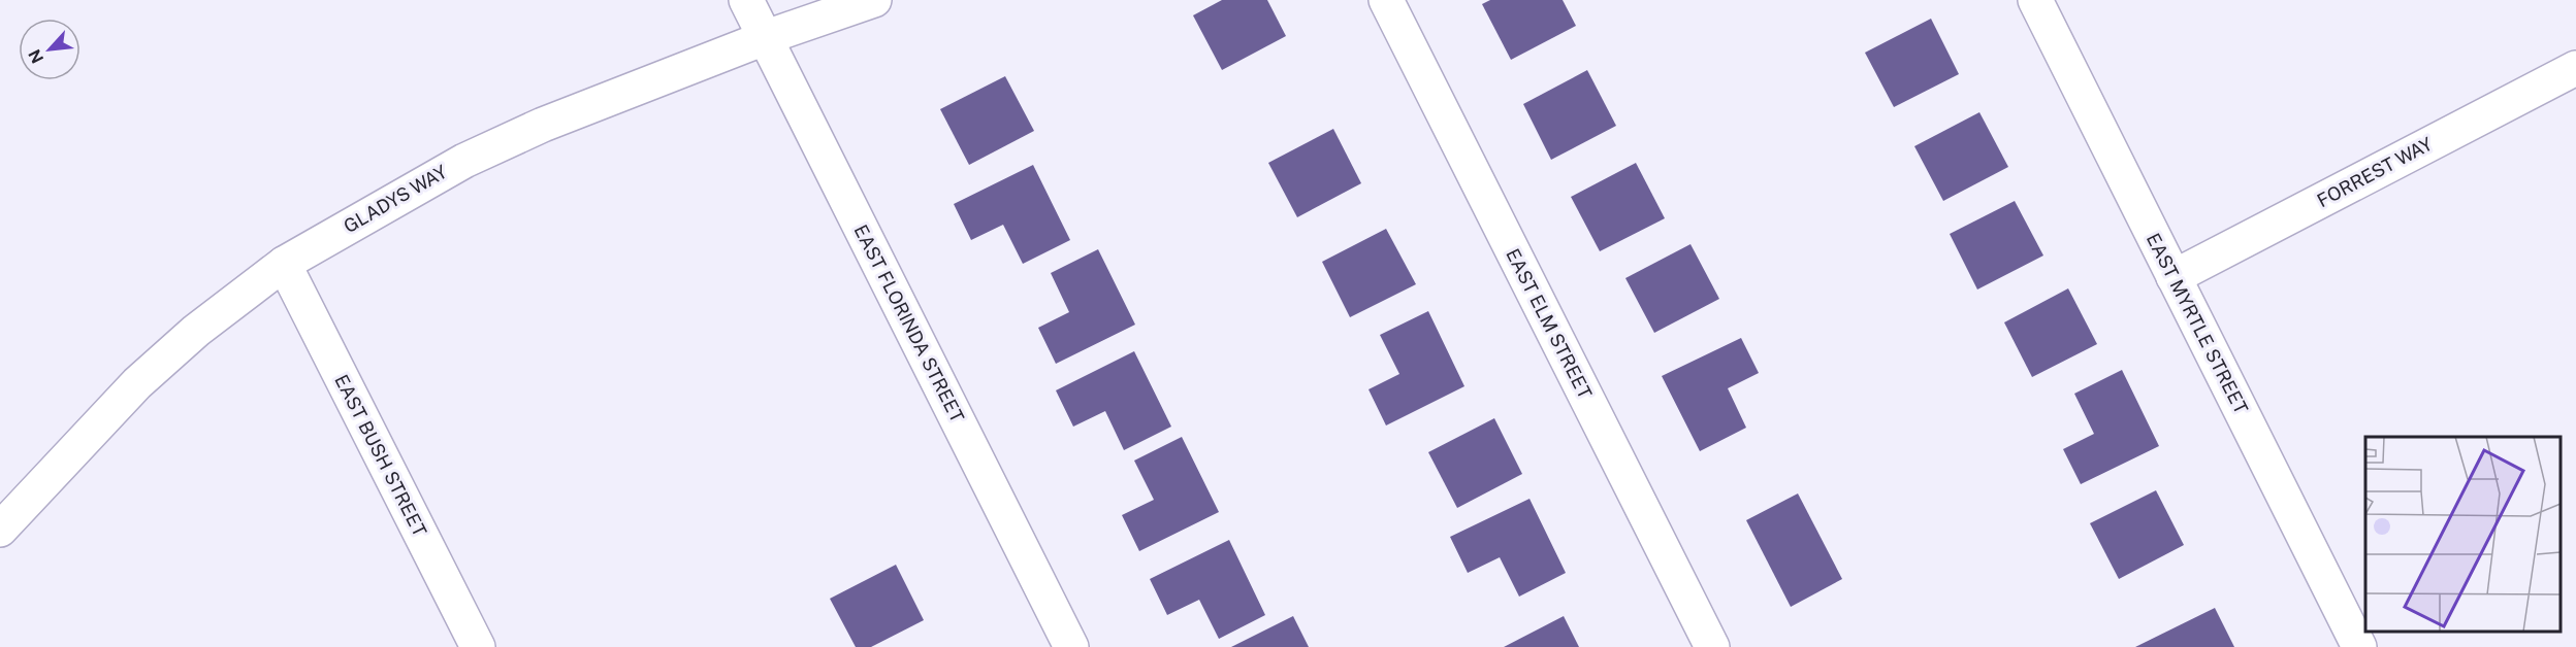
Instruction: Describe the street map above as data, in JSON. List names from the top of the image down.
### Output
{
  "streets": {
    "street": [
      "FORREST WAY",
      "GLADYS WAY",
      "EAST FLORINDA STREET",
      "EAST ELM STREET",
      "EAST MYRTLE STREET",
      "EAST BUSH STREET"
    ]
  },
  "crossings": [
    ["FORREST WAY", "EAST MYRTLE STREET"],
    ["GLADYS WAY", "EAST FLORINDA STREET"],
    ["GLADYS WAY", "EAST BUSH STREET"]
  ],
  "north": "bottom left"
}
